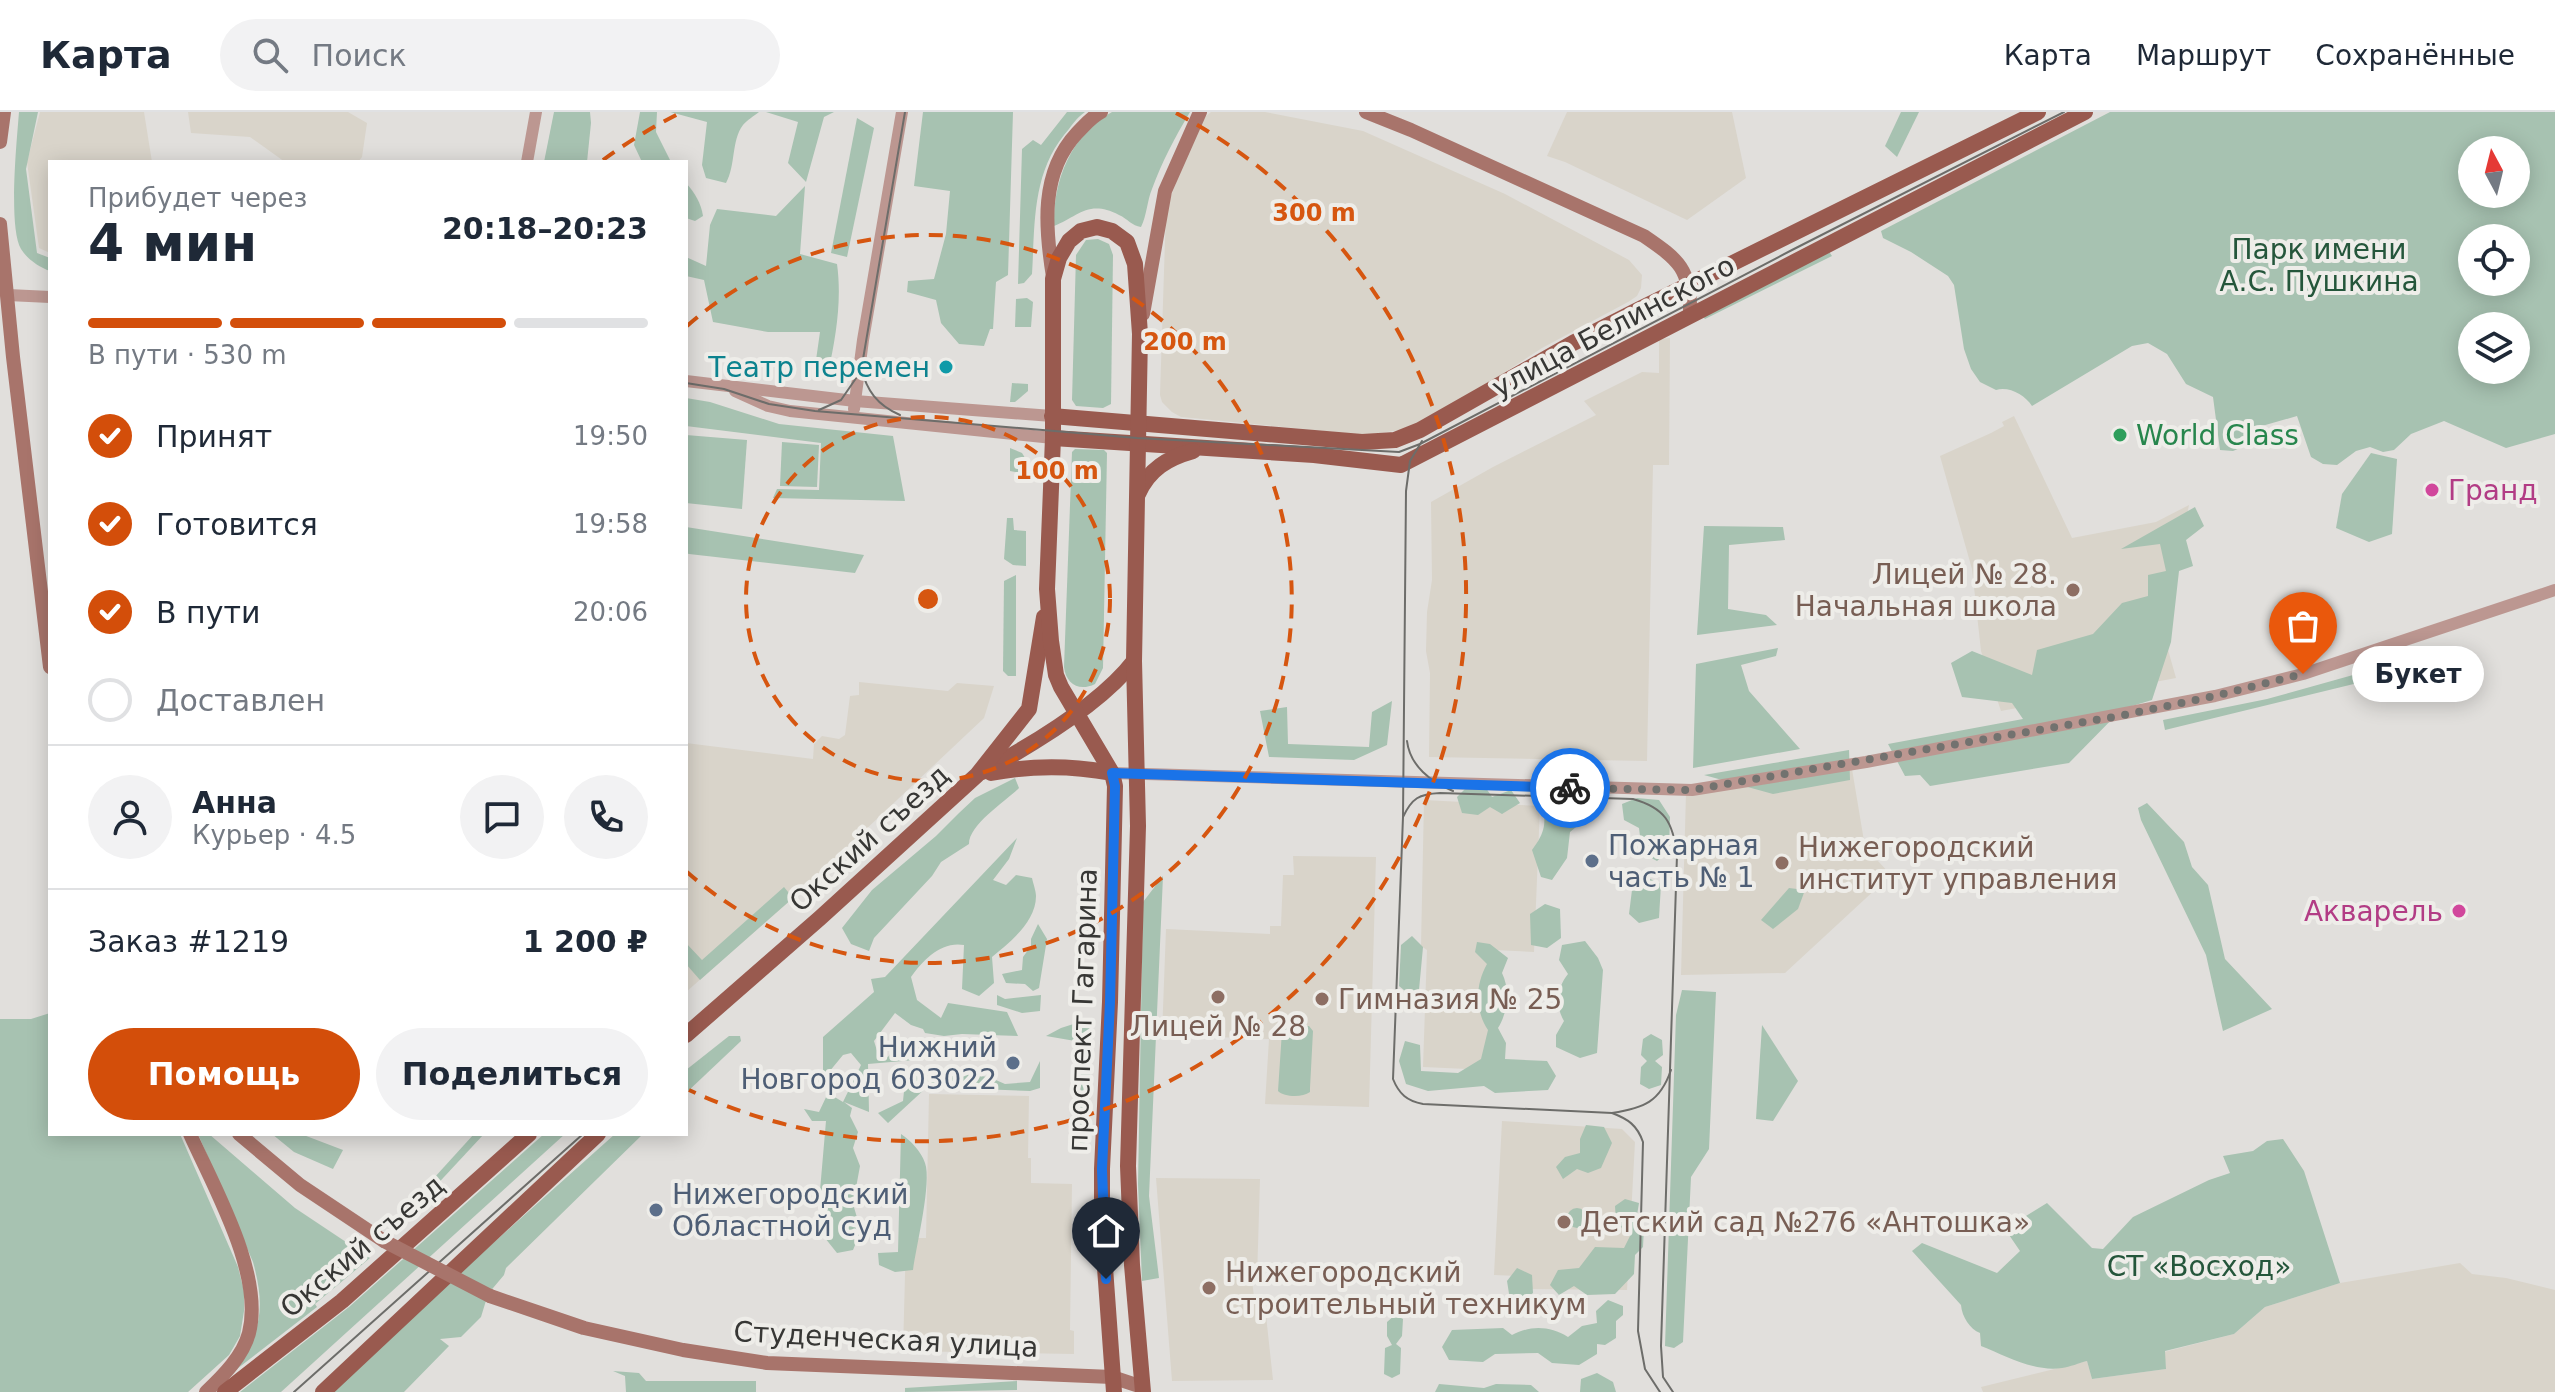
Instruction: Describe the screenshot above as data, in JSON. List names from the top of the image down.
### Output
{
  "streets": {
    "main road": [
      "улица Белинского",
      "Окский съезд",
      "проспект Гагарина",
      "Студенческая улица"
    ]
  },
  "crossings": [
    ["улица Белинского", "проспект Гагарина"],
    ["проспект Гагарина", "Студенческая улица"]
  ],
  "parks": ["Парк имени А.С. Пушкина", "СТ «Восход»"],
  "places": [
    "Театр перемен",
    "World Class",
    "Гранд",
    "Лицей № 28. Начальная школа",
    "Букет",
    "Пожарная часть № 1",
    "Нижегородский институт управления",
    "Акварель",
    "Лицей № 28",
    "Гимназия № 25",
    "Нижний Новгород 603022",
    "Нижегородский Областной суд",
    "Детский сад №276 «Антошка»",
    "Нижегородский строительный техникум"
  ],
  "north": "top",
  "page": {
    "header": "Карта",
    "search": "Поиск",
    "nav": ["Карта", "Маршрут", "Сохранённые"],
    "heading": ["4 мин", "Прибудет через", "20:18–20:23"],
    "panel": [
      "Анна",
      "Курьер · 4.5",
      "Заказ #1219",
      "1 200 ₽"
    ],
    "bar": "В пути · 530 m",
    "list": [
      ["Принят", "19:50"],
      ["Готовится", "19:58"],
      ["В пути", "20:06"],
      "Доставлен"
    ],
    "bubble": "Букет",
    "buttons": ["Помощь", "Поделиться"]
  },
  "rings": ["300 m", "200 m", "100 m"]
}
